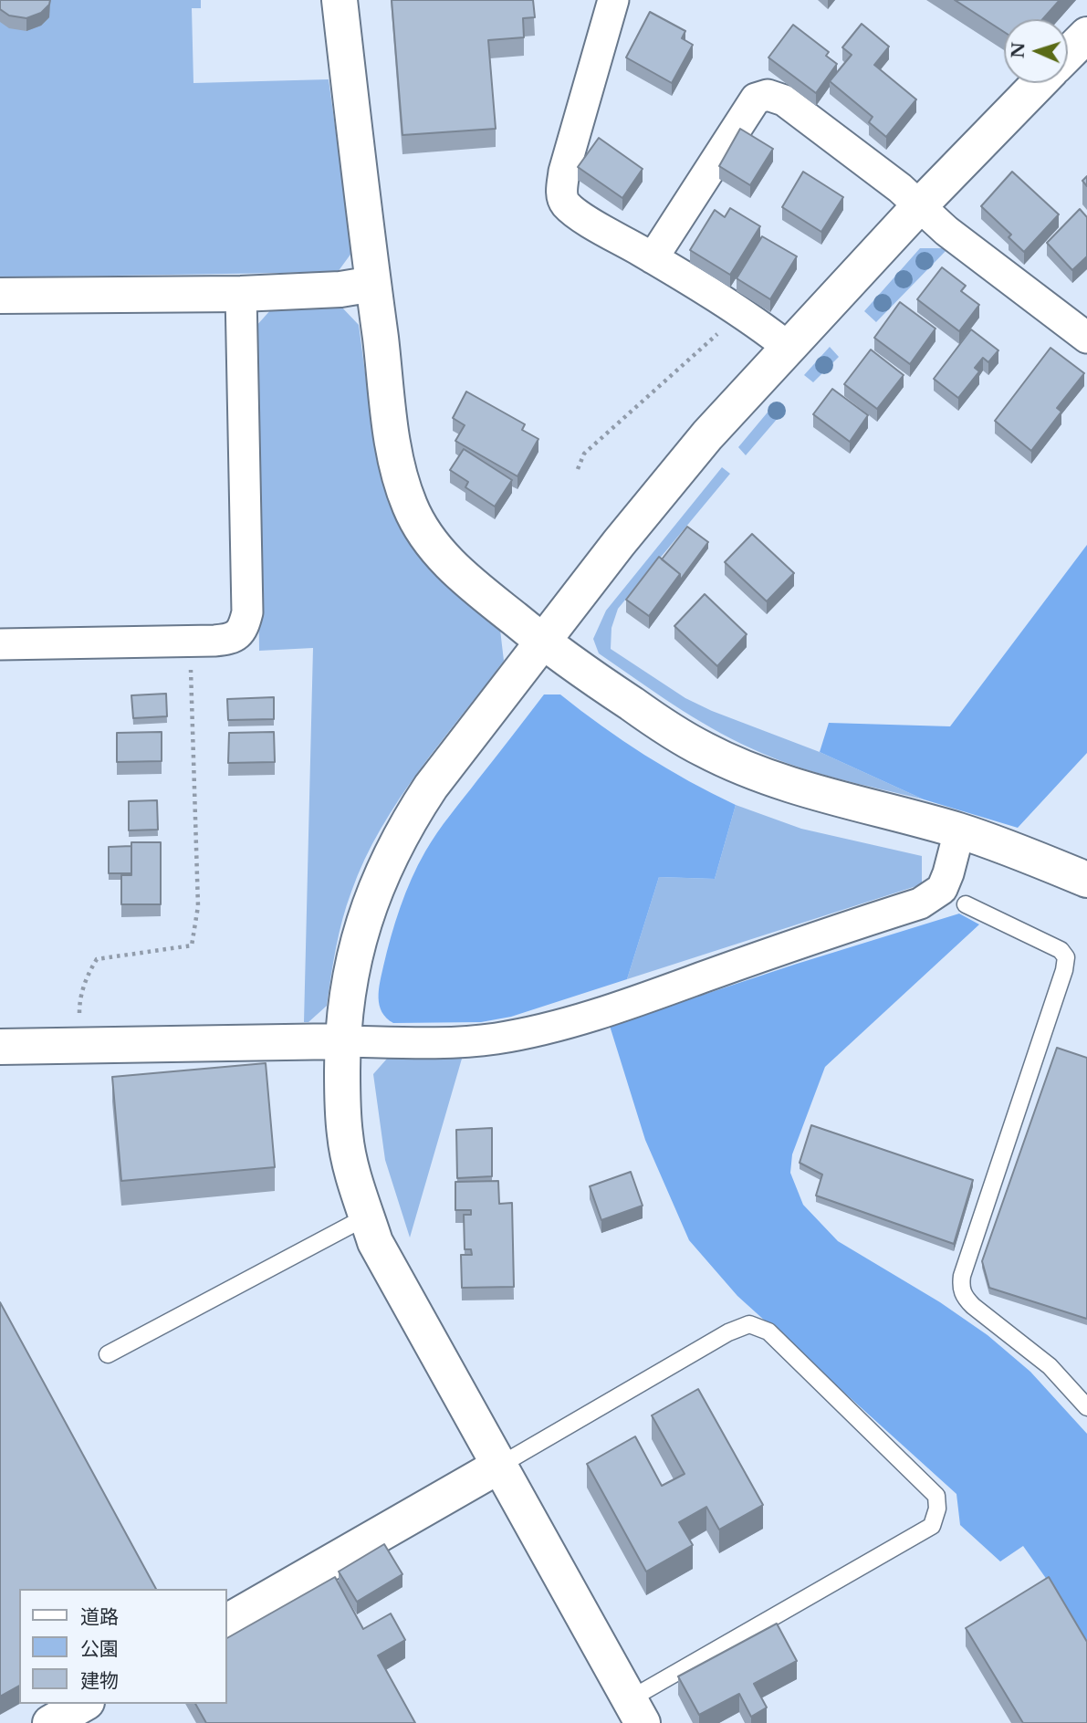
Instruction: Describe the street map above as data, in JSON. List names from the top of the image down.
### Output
{
  "legend": ["道路", "公園", "建物"],
  "north": "left"
}
